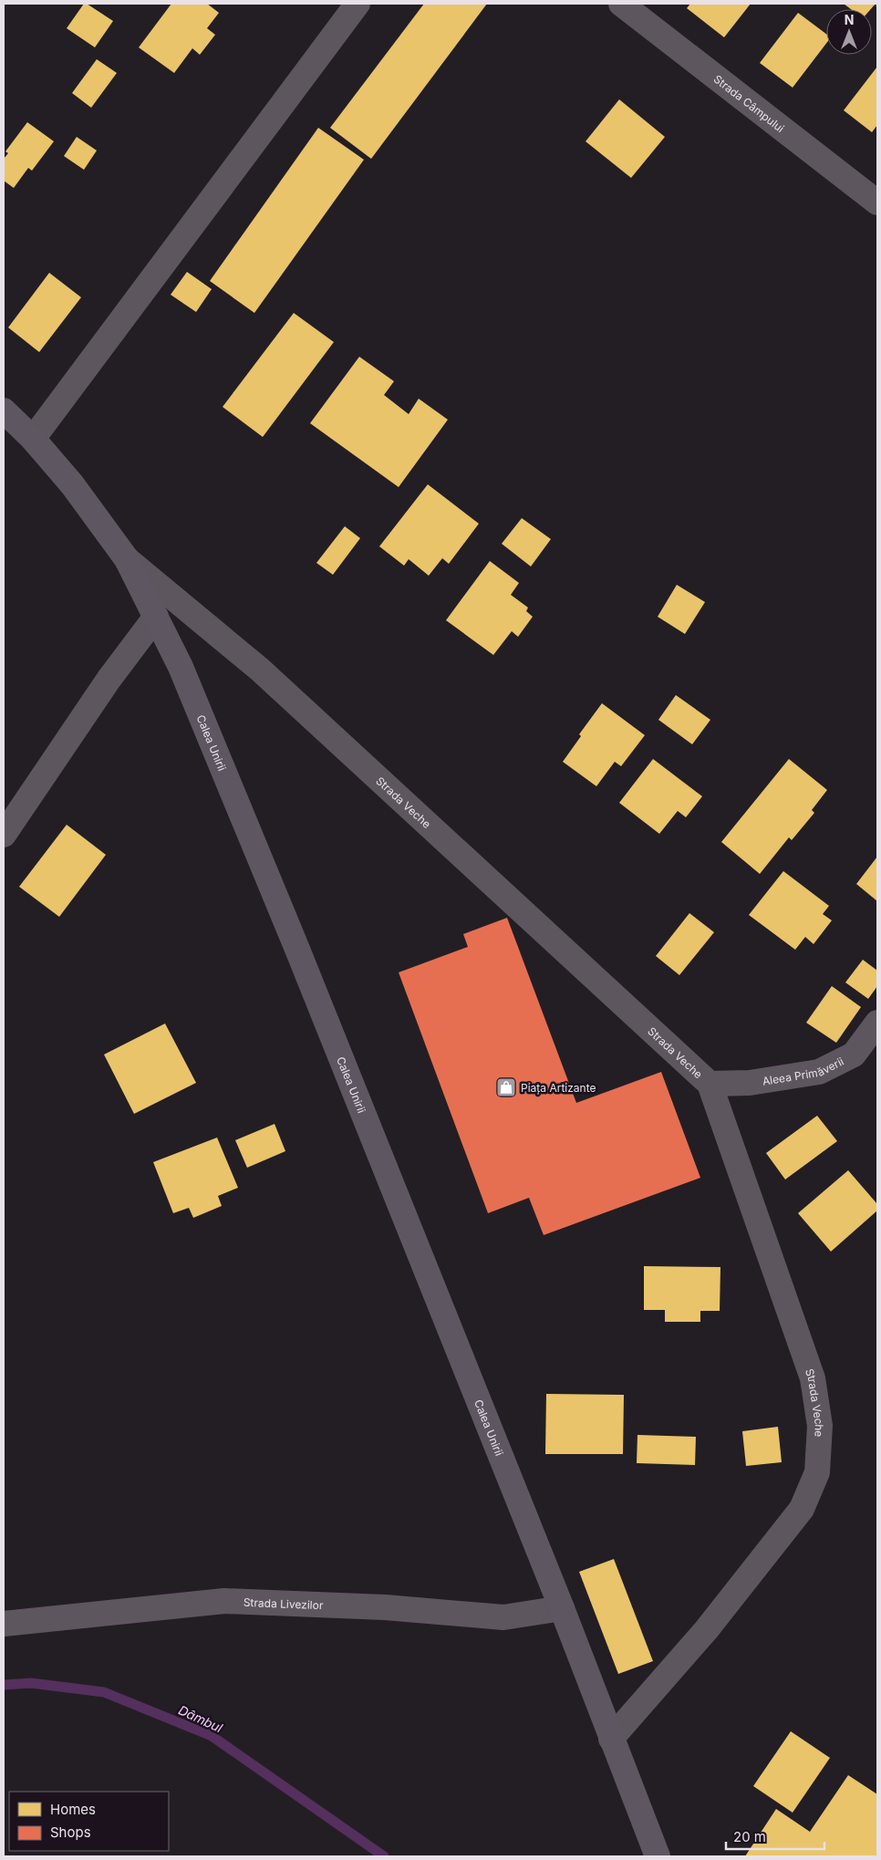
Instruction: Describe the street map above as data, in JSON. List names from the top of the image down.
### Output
{
  "streets": {
    "main road": ["Calea Unirii"],
    "street": [
      "Strada Câmpului",
      "Strada Veche",
      "Aleea Primăverii",
      "Strada Livezilor"
    ]
  },
  "crossings": [
    ["Calea Unirii", "Strada Veche"],
    ["Calea Unirii", "Strada Livezilor"],
    ["Strada Veche", "Aleea Primăverii"]
  ],
  "water": ["Dâmbul"],
  "places": {
    "shop": ["Piața Artizante"]
  },
  "legend": ["Homes", "Shops"],
  "scale_bar": "20 m",
  "north": "top"
}
